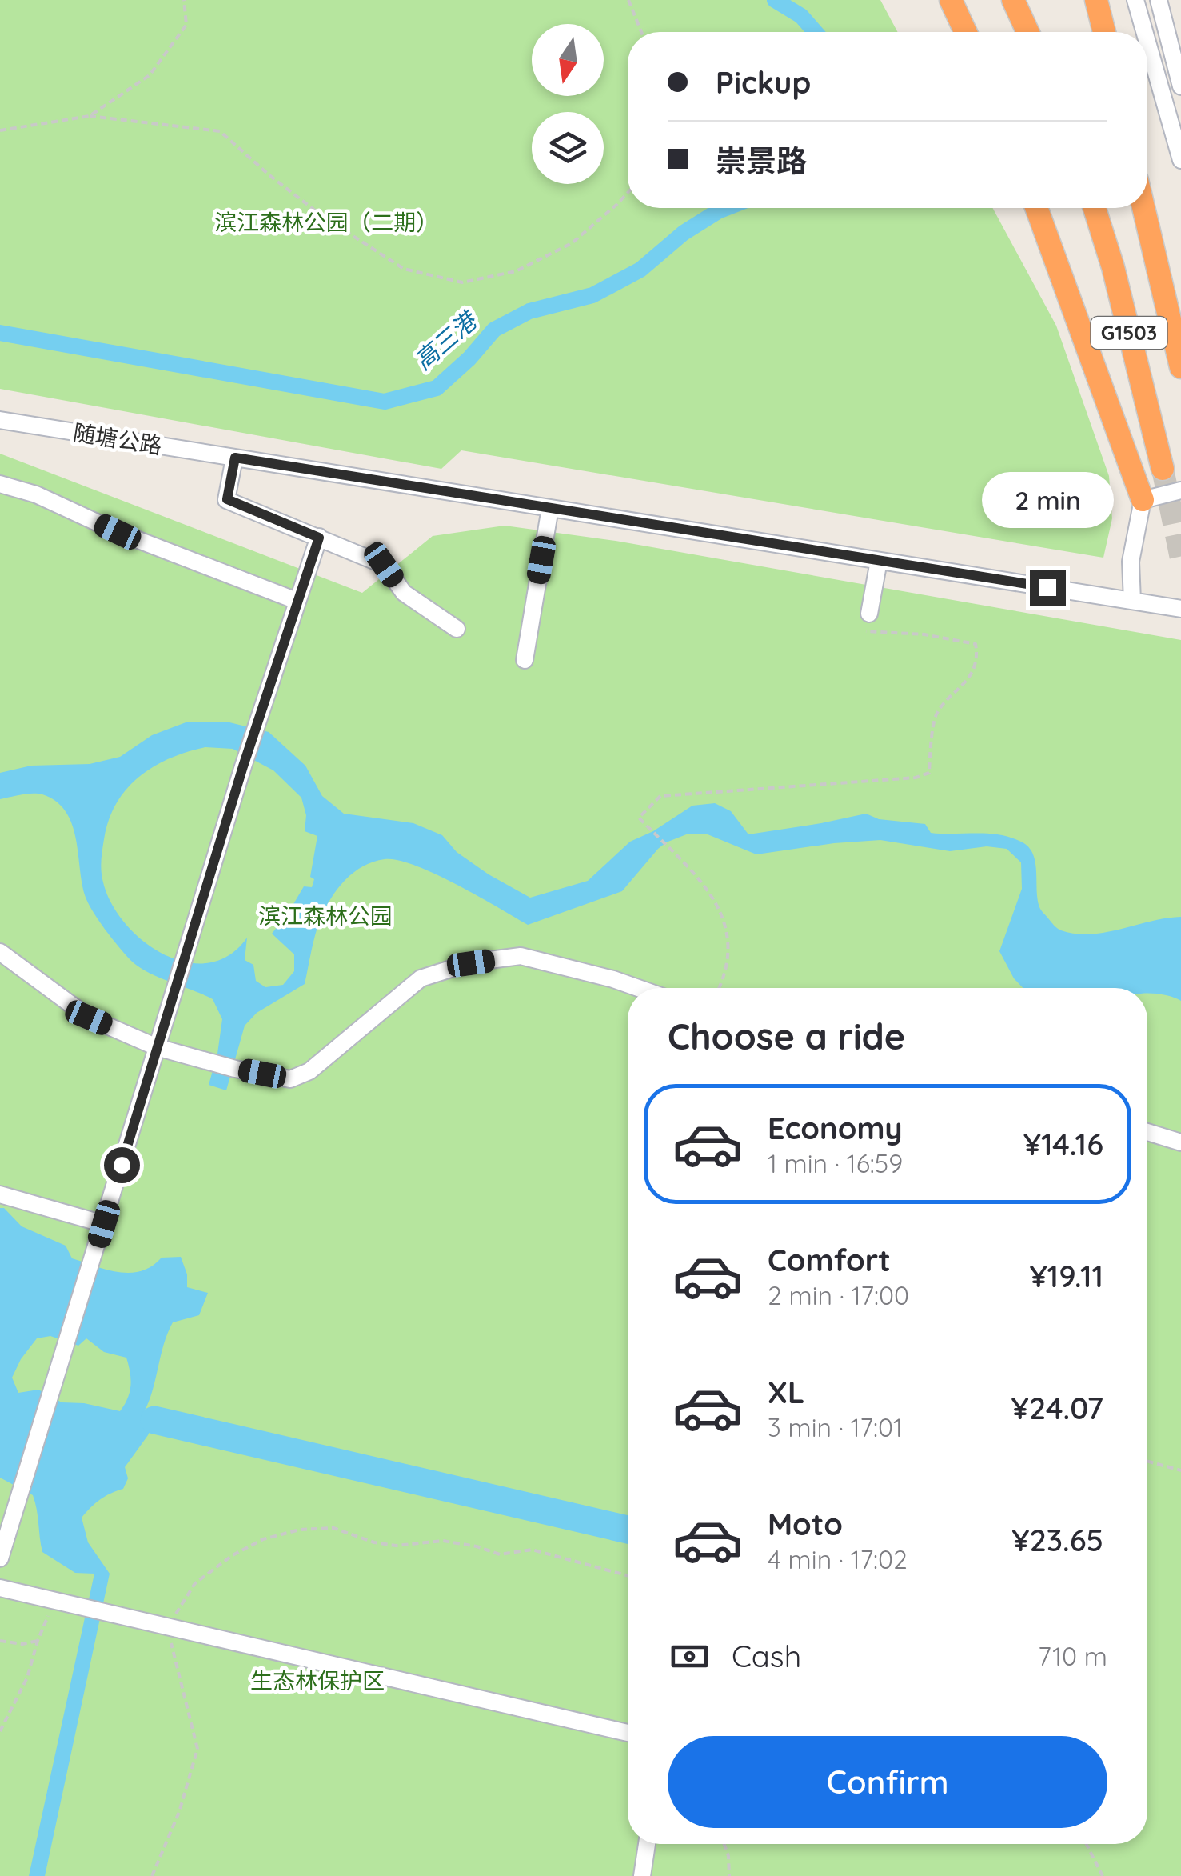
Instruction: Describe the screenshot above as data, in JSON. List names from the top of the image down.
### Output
{
  "streets": {
    "highway": ["G1503"],
    "street": ["随塘公路"]
  },
  "water": ["高三港"],
  "parks": ["滨江森林公园（二期）", "滨江森林公园", "生态林保护区"],
  "north": "bottom",
  "page": {
    "banner": ["Pickup", "崇景路"],
    "bubble": "2 min",
    "heading": "Choose a ride",
    "list": [
      {
        "name": "Economy",
        "note": "1 min · 16:59",
        "value": "¥14.16"
      },
      {
        "name": "Comfort",
        "note": "2 min · 17:00",
        "value": "¥19.11"
      },
      {
        "name": "XL",
        "note": "3 min · 17:01",
        "value": "¥24.07"
      },
      {
        "name": "Moto",
        "note": "4 min · 17:02",
        "value": "¥23.65"
      }
    ],
    "pay": ["Cash", "710 m"],
    "buttons": "Confirm"
  }
}
